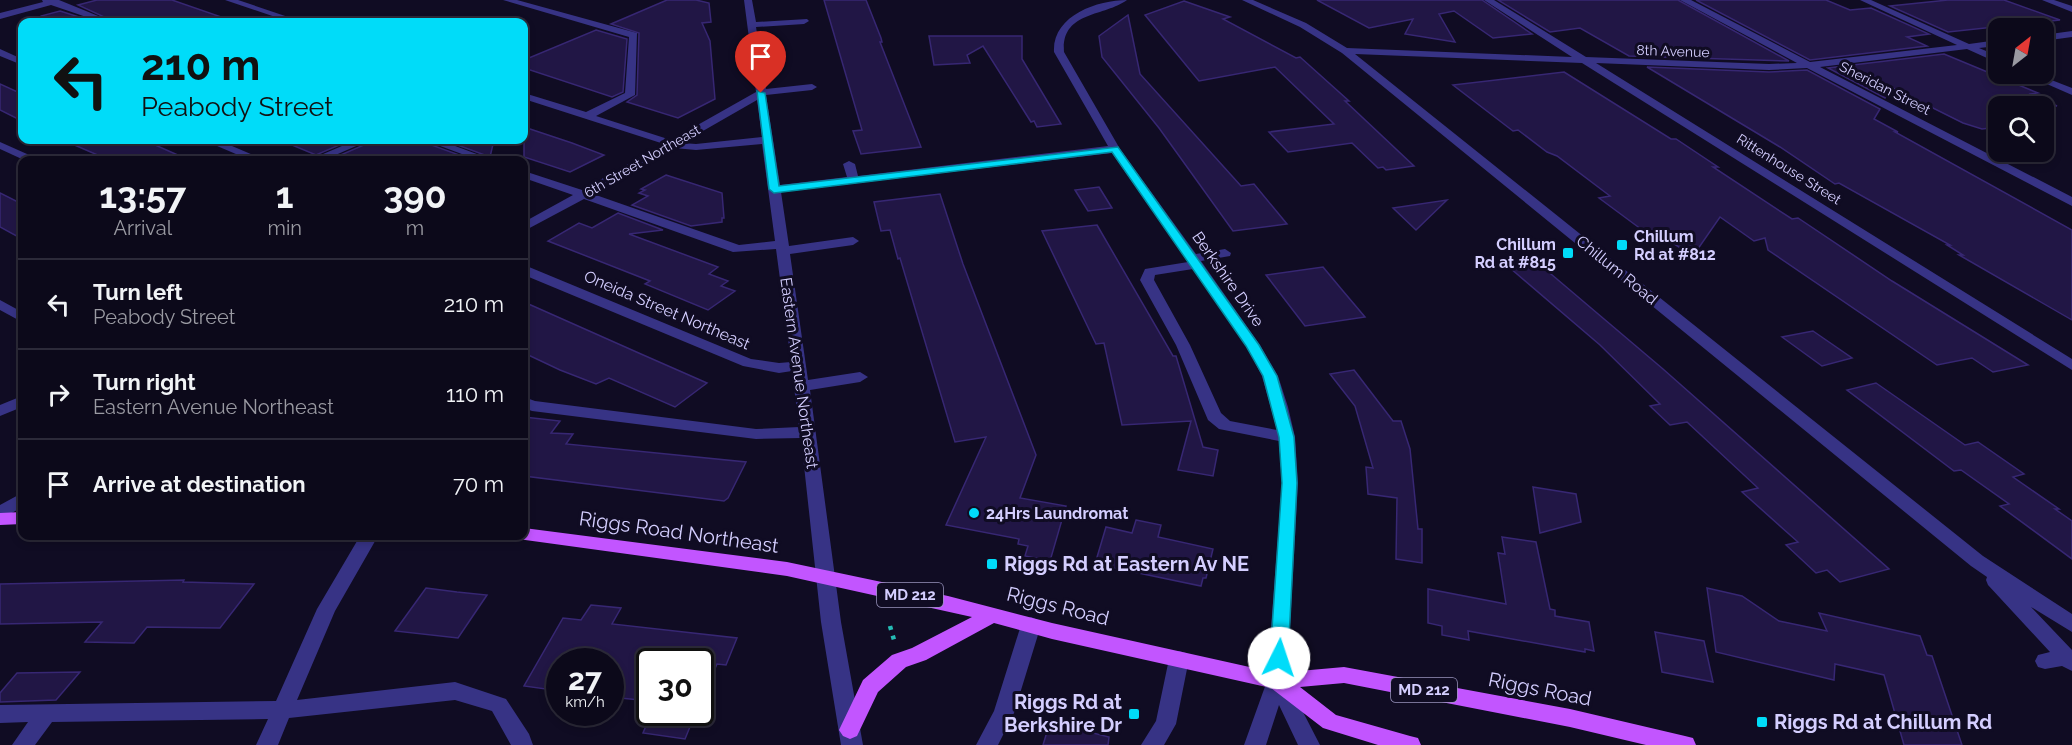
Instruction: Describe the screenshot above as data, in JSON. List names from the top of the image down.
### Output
{
  "streets": {
    "main road": ["Riggs Road Northeast", "MD 212", "Riggs Road"],
    "street": [
      "8th Avenue",
      "Sheridan Street",
      "6th Street Northeast",
      "Rittenhouse Street",
      "Chillum Road",
      "Berkshire Drive",
      "Oneida Street Northeast",
      "Eastern Avenue Northeast"
    ]
  },
  "crossings": [
    ["8th Avenue", "Sheridan Street"],
    ["8th Avenue", "Rittenhouse Street"],
    ["8th Avenue", "Chillum Road"],
    ["6th Street Northeast", "Eastern Avenue Northeast"],
    ["Berkshire Drive", "Riggs Road"],
    ["Oneida Street Northeast", "Eastern Avenue Northeast"],
    ["Eastern Avenue Northeast", "Riggs Road Northeast"],
    ["Eastern Avenue Northeast", "Riggs Road"],
    ["Riggs Road Northeast", "Riggs Road"]
  ],
  "places": {
    "transit": [
      "Chillum Rd at #812",
      "Chillum Rd at #815",
      "Riggs Rd at Eastern Av NE",
      "Riggs Rd at Berkshire Dr",
      "Riggs Rd at Chillum Rd"
    ],
    "other": ["24Hrs Laundromat"]
  },
  "north": "top right",
  "page": {
    "turn": ["210 m", "Peabody Street"],
    "eta": [
      "13:57",
      "Arrival",
      "1",
      "min",
      "390",
      "m"
    ],
    "list": [
      {
        "name": "Turn left",
        "note": "Peabody Street",
        "value": "210 m"
      },
      {
        "name": "Turn right",
        "note": "Eastern Avenue Northeast",
        "value": "110 m"
      },
      {
        "name": "Arrive at destination",
        "value": "70 m"
      }
    ],
    "speed": "27 km/h",
    "limit": "30"
  }
}
